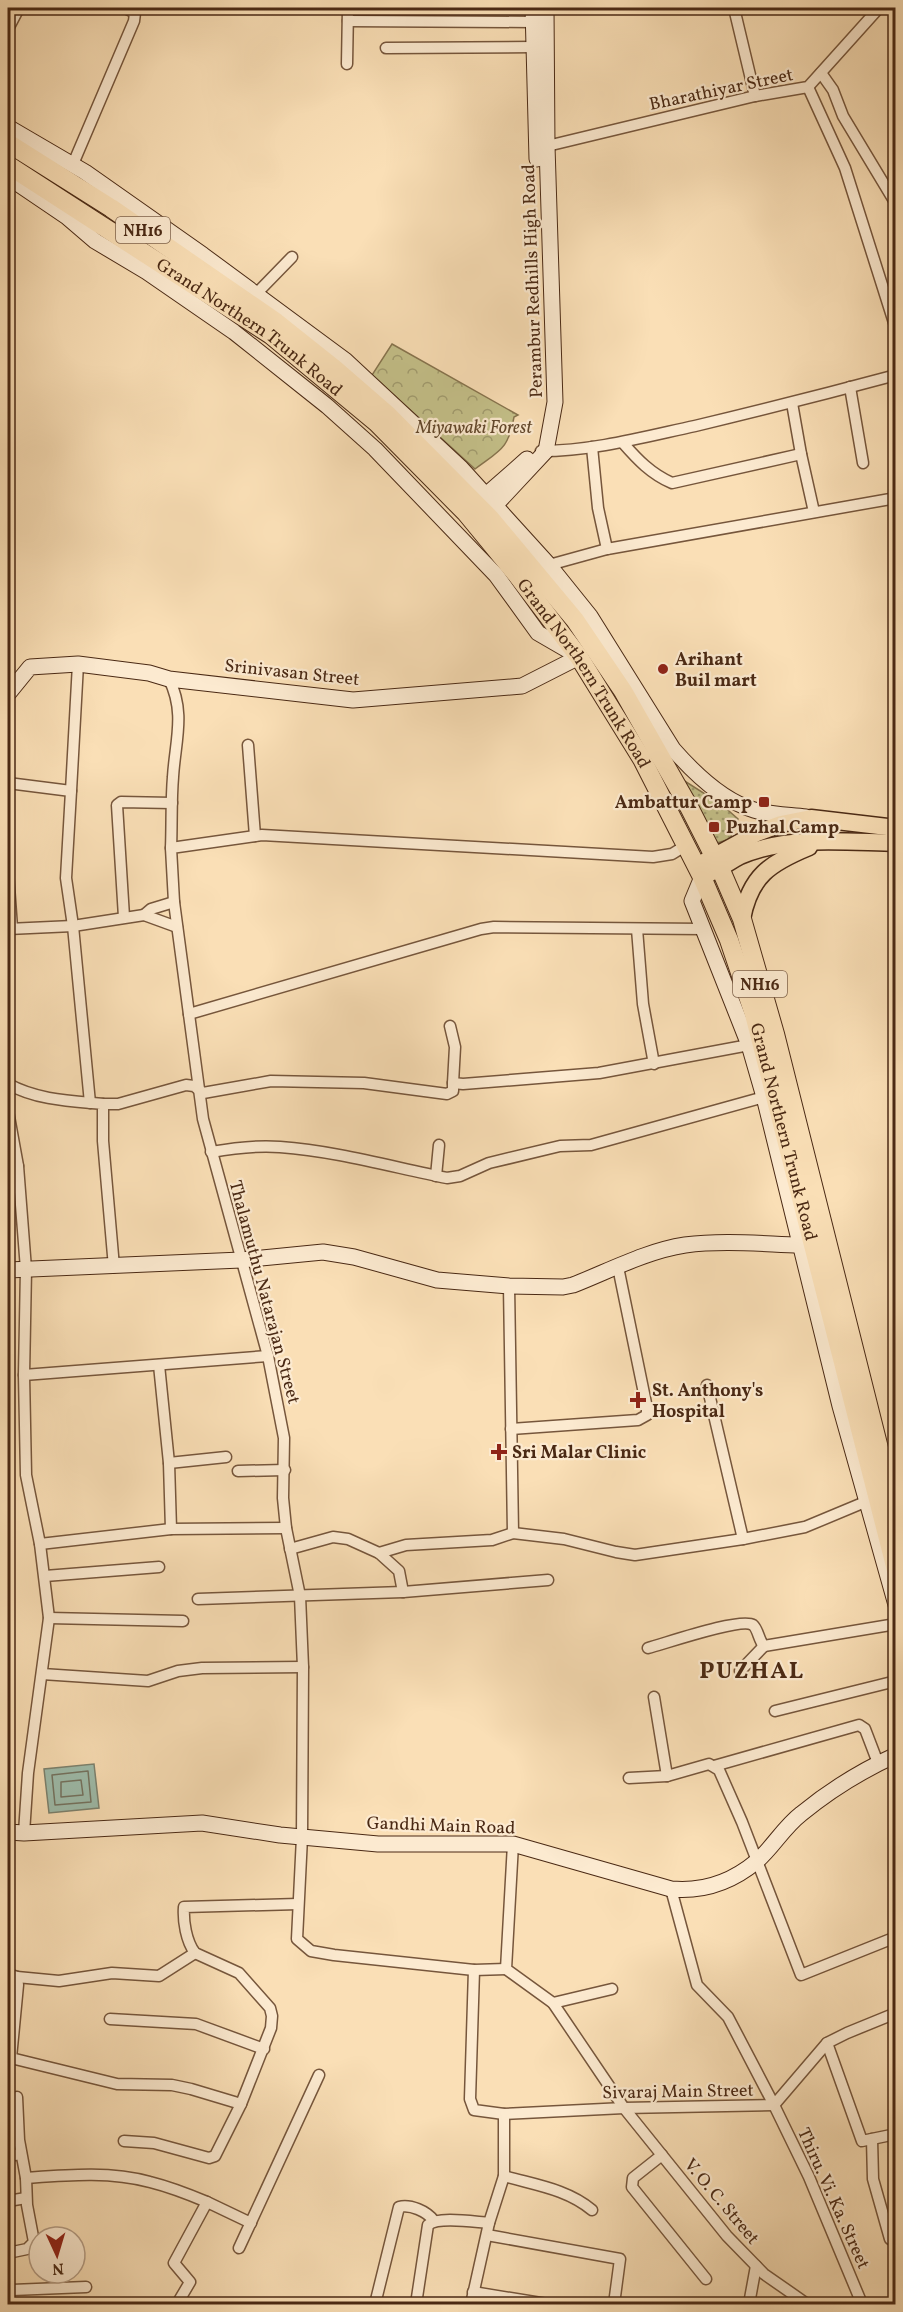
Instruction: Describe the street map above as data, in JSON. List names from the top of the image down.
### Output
{
  "streets": {
    "highway": ["NH16", "Grand Northern Trunk Road"],
    "street": [
      "Bharathiyar Street",
      "Perambur Redhills High Road",
      "Srinivasan Street",
      "Thalamuthu Natarajan Street",
      "Gandhi Main Road",
      "Sivaraj Main Street",
      "Thiru. Vi. Ka. Street",
      "V. O. C. Street"
    ]
  },
  "crossings": [
    ["Bharathiyar Street", "Perambur Redhills High Road"],
    ["Grand Northern Trunk Road", "Srinivasan Street"],
    ["Srinivasan Street", "Thalamuthu Natarajan Street"],
    ["Thalamuthu Natarajan Street", "Gandhi Main Road"],
    ["Thalamuthu Natarajan Street", "Sivaraj Main Street"],
    ["Gandhi Main Road", "Thiru. Vi. Ka. Street"],
    ["Sivaraj Main Street", "Thiru. Vi. Ka. Street"],
    ["Sivaraj Main Street", "V. O. C. Street"]
  ],
  "districts": ["PUZHAL"],
  "parks": ["Miyawaki Forest"],
  "places": {
    "other": ["Arihant Buil mart"],
    "transit": ["Ambattur Camp", "Puzhal Camp"],
    "health": ["St. Anthony's Hospital", "Sri Malar Clinic"]
  },
  "north": "bottom"
}
